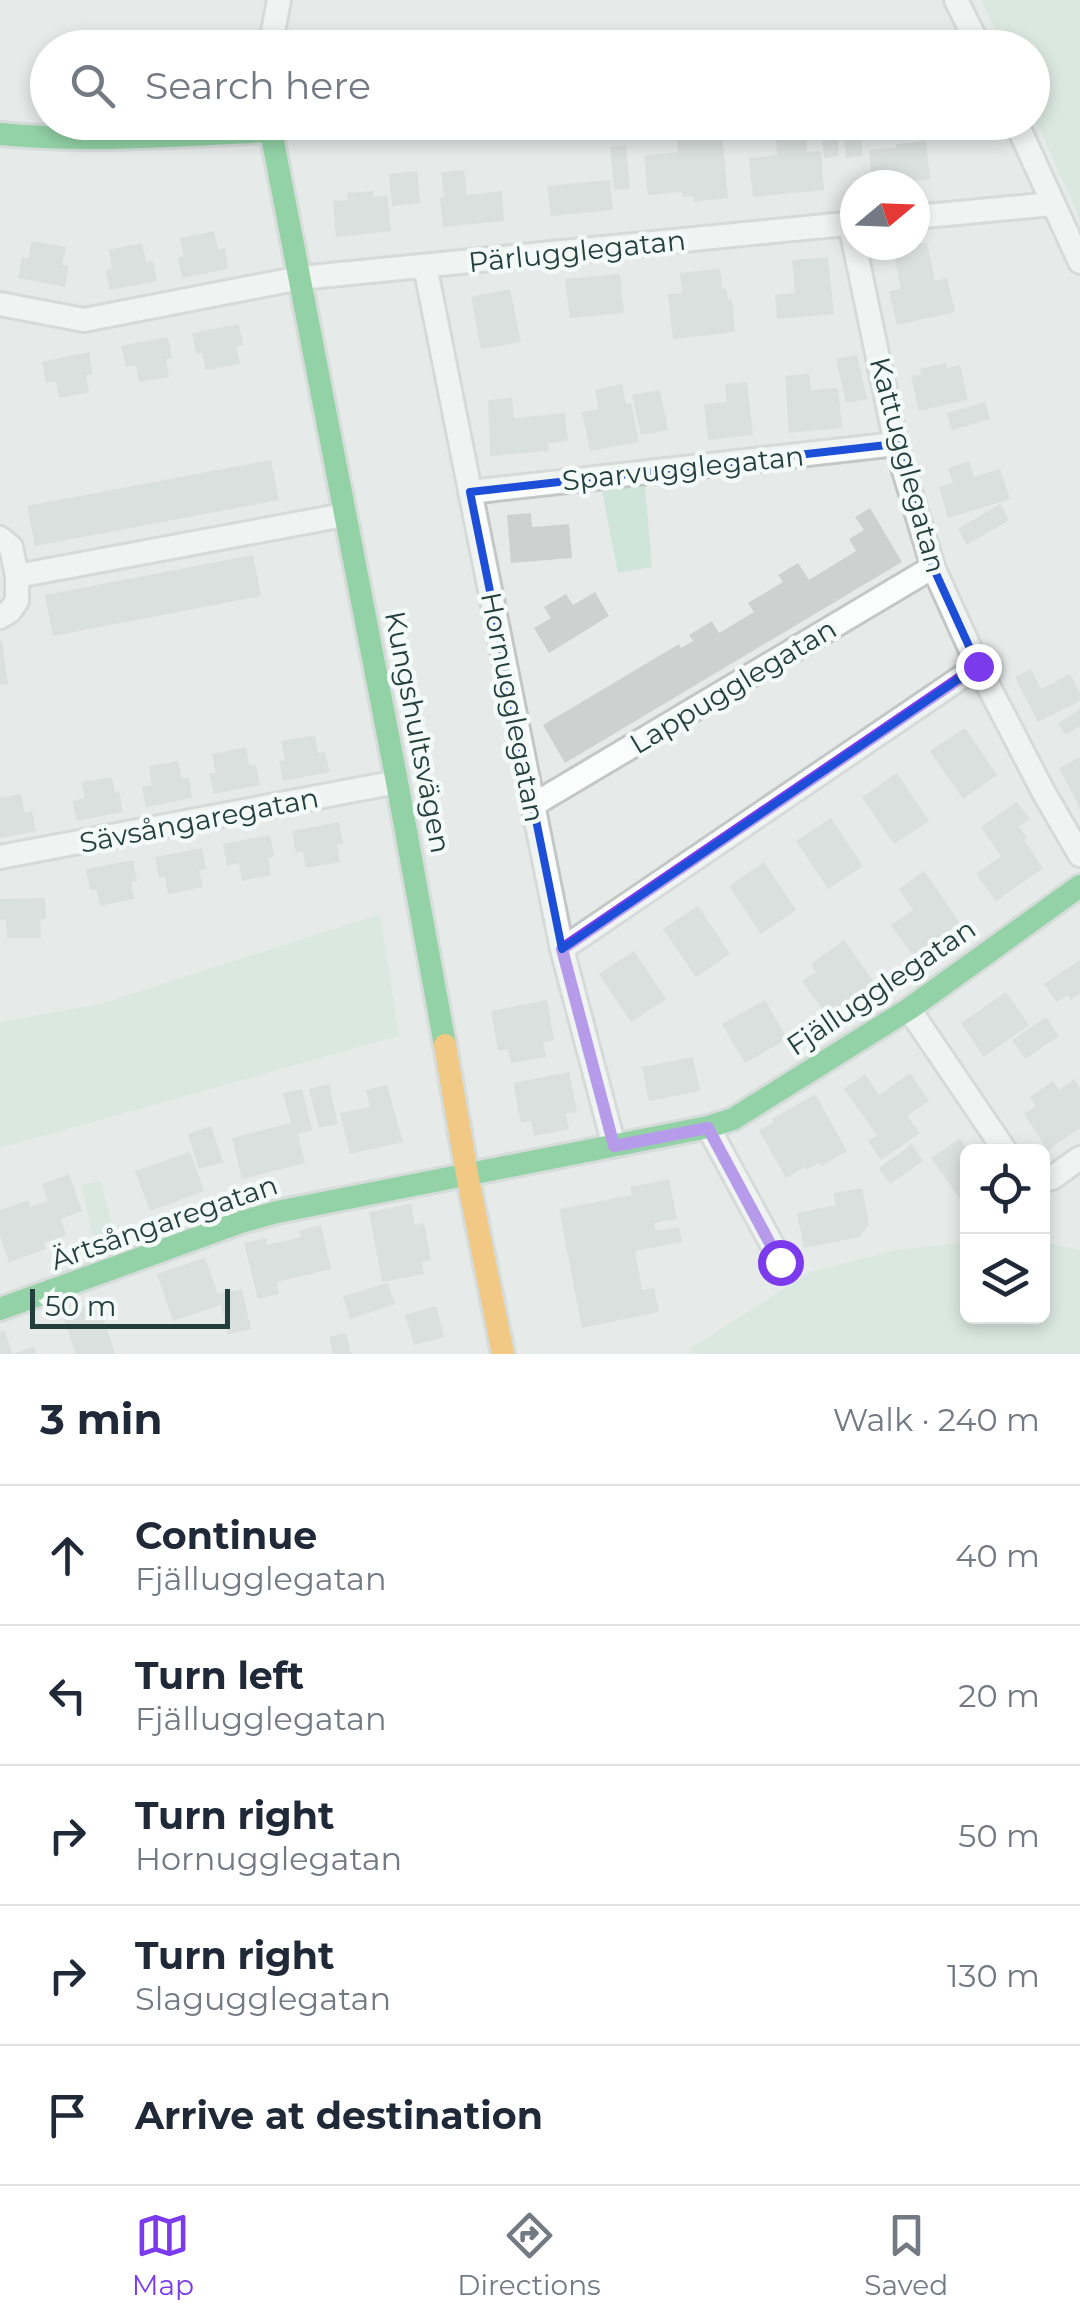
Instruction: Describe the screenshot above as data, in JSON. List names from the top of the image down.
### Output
{
  "streets": {
    "street": [
      "Pärlugglegatan",
      "Kattugglegatan",
      "Sparvugglegatan",
      "Lappugglegatan",
      "Hornugglegatan",
      "Kungshultsvägen",
      "Sävsångaregatan",
      "Fjällugglegatan",
      "Ärtsångaregatan"
    ]
  },
  "crossings": [
    ["Pärlugglegatan", "Hornugglegatan"],
    ["Pärlugglegatan", "Kungshultsvägen"],
    ["Kattugglegatan", "Sparvugglegatan"],
    ["Kattugglegatan", "Lappugglegatan"],
    ["Sparvugglegatan", "Hornugglegatan"],
    ["Lappugglegatan", "Hornugglegatan"],
    ["Hornugglegatan", "Fjällugglegatan"],
    ["Kungshultsvägen", "Sävsångaregatan"],
    ["Kungshultsvägen", "Fjällugglegatan"],
    ["Kungshultsvägen", "Ärtsångaregatan"],
    ["Fjällugglegatan", "Ärtsångaregatan"]
  ],
  "scale_bar": "50 m",
  "north": "right",
  "page": {
    "search": "Search here",
    "scale": "50 m",
    "heading": ["3 min", "Walk · 240 m"],
    "list": [
      ["Continue", "Fjällugglegatan", "40 m"],
      ["Turn left", "Fjällugglegatan", "20 m"],
      ["Turn right", "Hornugglegatan", "50 m"],
      ["Turn right", "Slagugglegatan", "130 m"],
      "Arrive at destination"
    ],
    "nav": ["Map", "Directions", "Saved"]
  }
}
